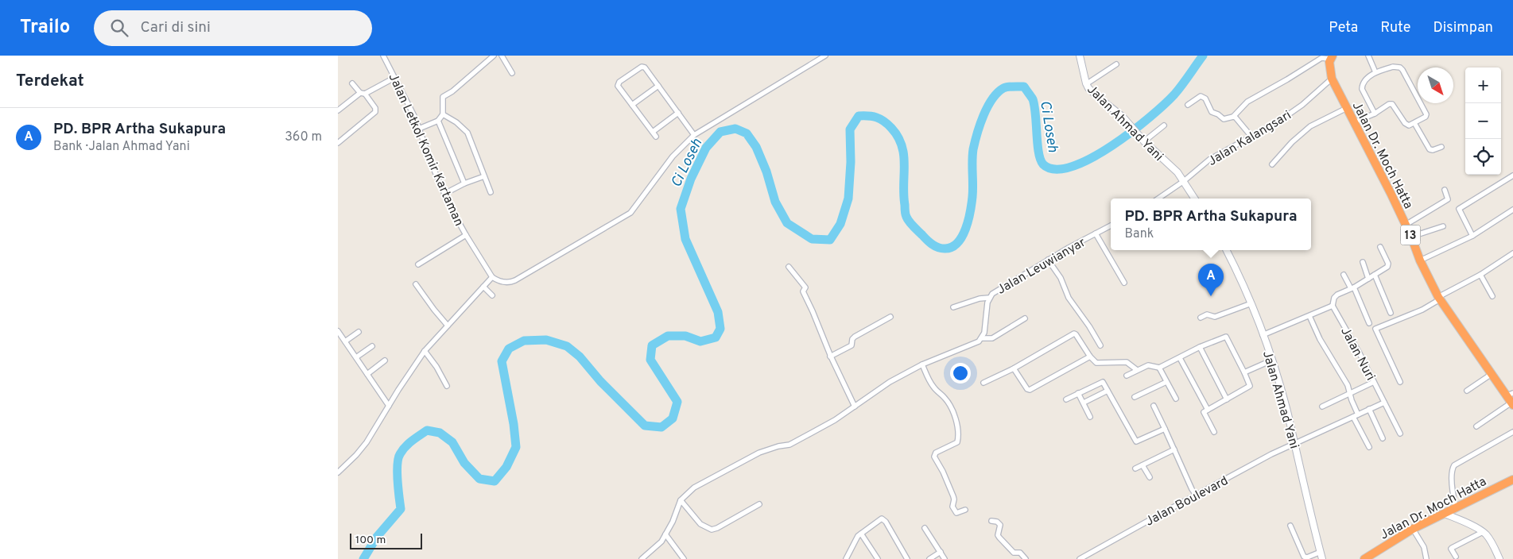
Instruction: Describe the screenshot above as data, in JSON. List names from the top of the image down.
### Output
{
  "streets": {
    "highway": ["Jalan Dr. Moch Hatta", "13"],
    "street": [
      "Jalan Ahmad Yani",
      "Jalan Kalangsari",
      "Jalan Letkol Komir Kartaman",
      "Jalan Leuwianyar",
      "Jalan Nuri",
      "Jalan Boulevard"
    ]
  },
  "crossings": [
    ["Jalan Ahmad Yani", "Jalan Kalangsari"],
    ["Jalan Ahmad Yani", "Jalan Boulevard"],
    ["Jalan Kalangsari", "Jalan Dr. Moch Hatta"],
    ["Jalan Nuri", "Jalan Boulevard"]
  ],
  "water": ["Ci Loseh"],
  "scale_bar": "100 m",
  "north": "bottom right",
  "page": {
    "header": "Trailo",
    "search": "Cari di sini",
    "nav": ["Peta", "Rute", "Disimpan"],
    "heading": "Terdekat",
    "map_buttons": ["+", "−"],
    "list": [
      {
        "mark": "A",
        "name": "PD. BPR Artha Sukapura",
        "note": "Bank · Jalan Ahmad Yani",
        "value": "360 m"
      }
    ],
    "popup": ["PD. BPR Artha Sukapura", "Bank"],
    "pins": "A",
    "scale": "100 m"
  }
}
